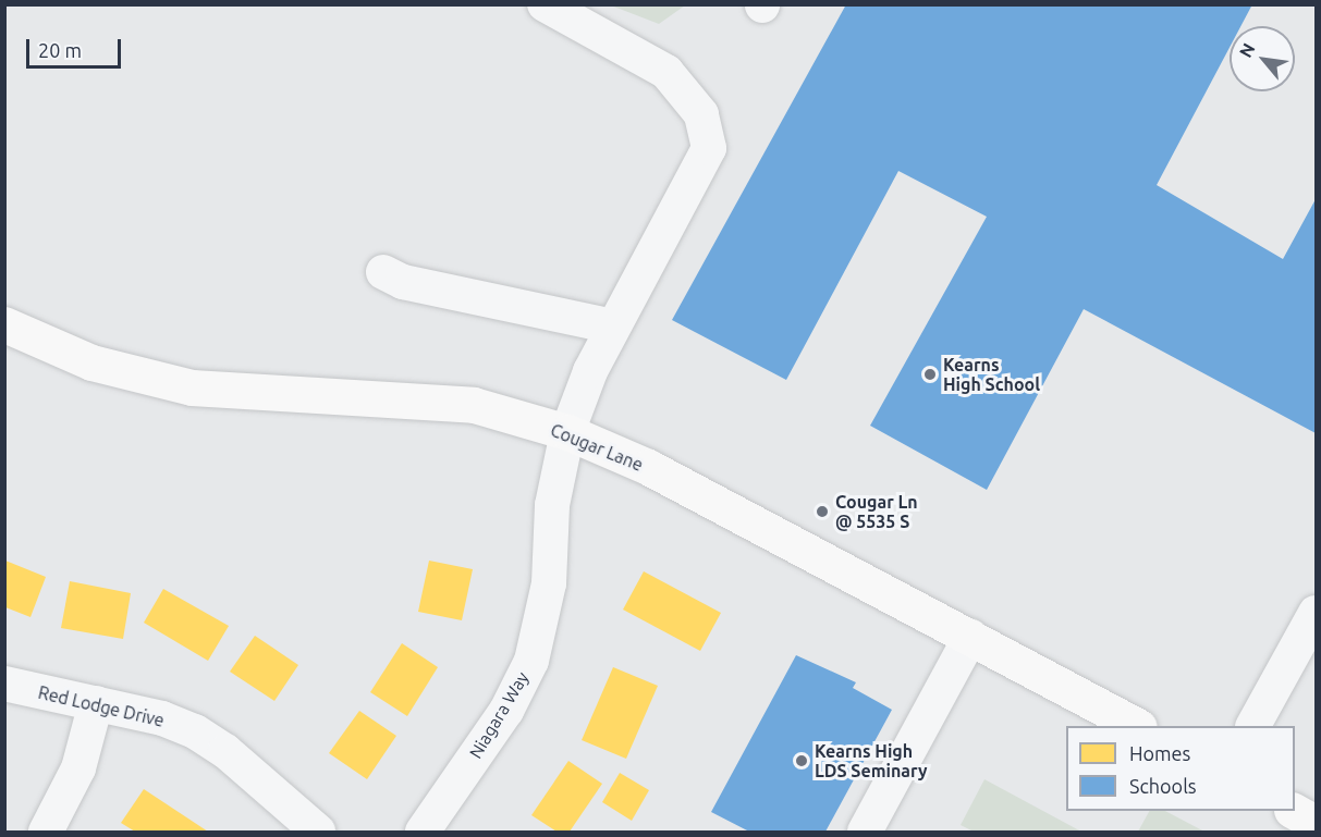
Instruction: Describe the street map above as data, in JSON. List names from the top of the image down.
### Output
{
  "streets": {
    "main road": ["Cougar Lane"],
    "street": ["Red Lodge Drive", "Niagara Way"]
  },
  "crossings": [
    ["Cougar Lane", "Niagara Way"]
  ],
  "places": ["Kearns High School", "Cougar Ln @ 5535 S", "Kearns High LDS Seminary"],
  "legend": ["Homes", "Schools"],
  "scale_bar": "20 m",
  "north": "top left"
}
